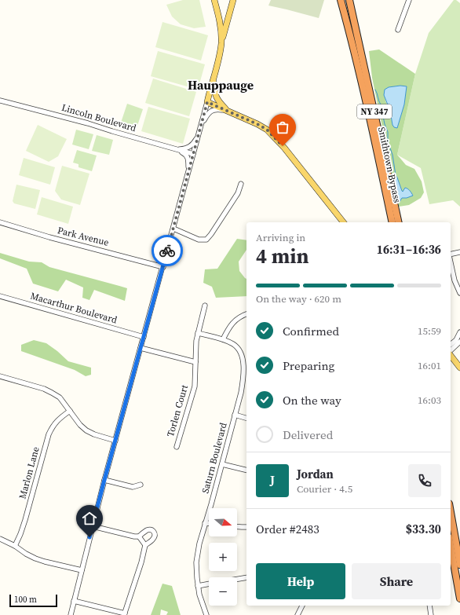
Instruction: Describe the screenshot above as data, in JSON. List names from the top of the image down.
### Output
{
  "streets": {
    "highway": ["NY 347", "Smithtown Bypass"],
    "street": [
      "Lincoln Boulevard",
      "Park Avenue",
      "Macarthur Boulevard",
      "Torlen Court",
      "Saturn Boulevard",
      "Marlon Lane"
    ]
  },
  "crossings": [
    ["Torlen Court", "Saturn Boulevard"]
  ],
  "districts": ["Hauppauge"],
  "scale_bar": "100 m",
  "north": "right",
  "page": {
    "heading": ["4 min", "Arriving in", "16:31–16:36"],
    "panel": [
      "Jordan",
      "Courier · 4.5",
      "Order #2483",
      "$33.30"
    ],
    "bar": "On the way · 620 m",
    "list": [
      ["Confirmed", "15:59"],
      ["Preparing", "16:01"],
      ["On the way", "16:03"],
      "Delivered"
    ],
    "round": "J",
    "map_buttons": ["+", "−"],
    "buttons": ["Help", "Share"],
    "scale": "100 m"
  }
}
